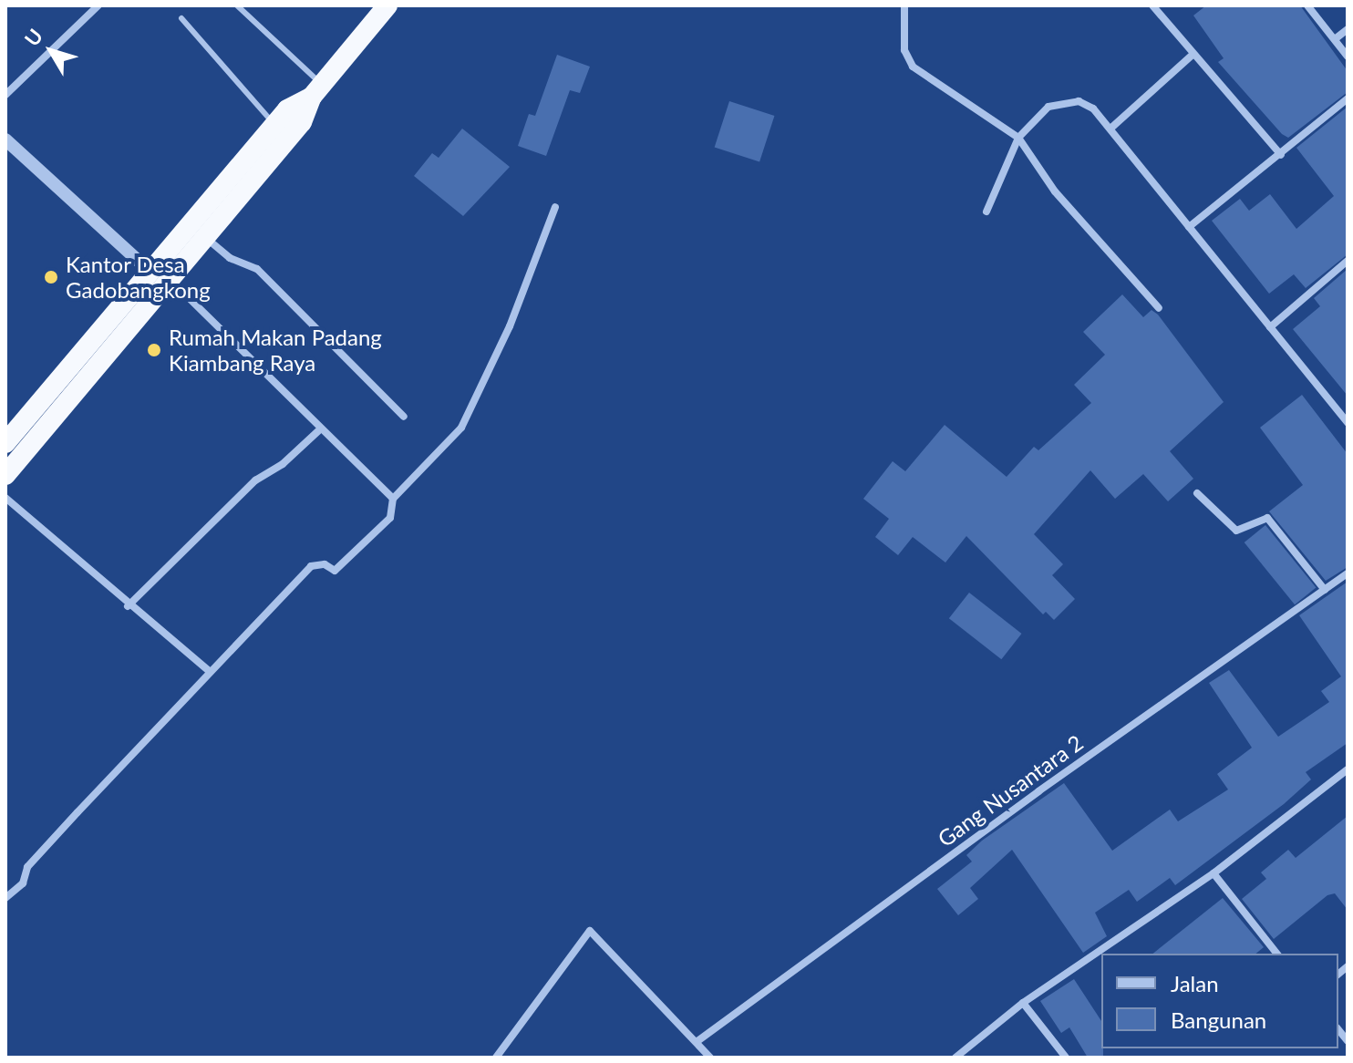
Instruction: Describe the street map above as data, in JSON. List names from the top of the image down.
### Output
{
  "streets": {
    "street": ["Gang Nusantara 2"]
  },
  "places": ["Kantor Desa Gadobangkong", "Rumah Makan Padang Kiambang Raya"],
  "legend": ["Jalan", "Bangunan"],
  "north": "top left"
}
